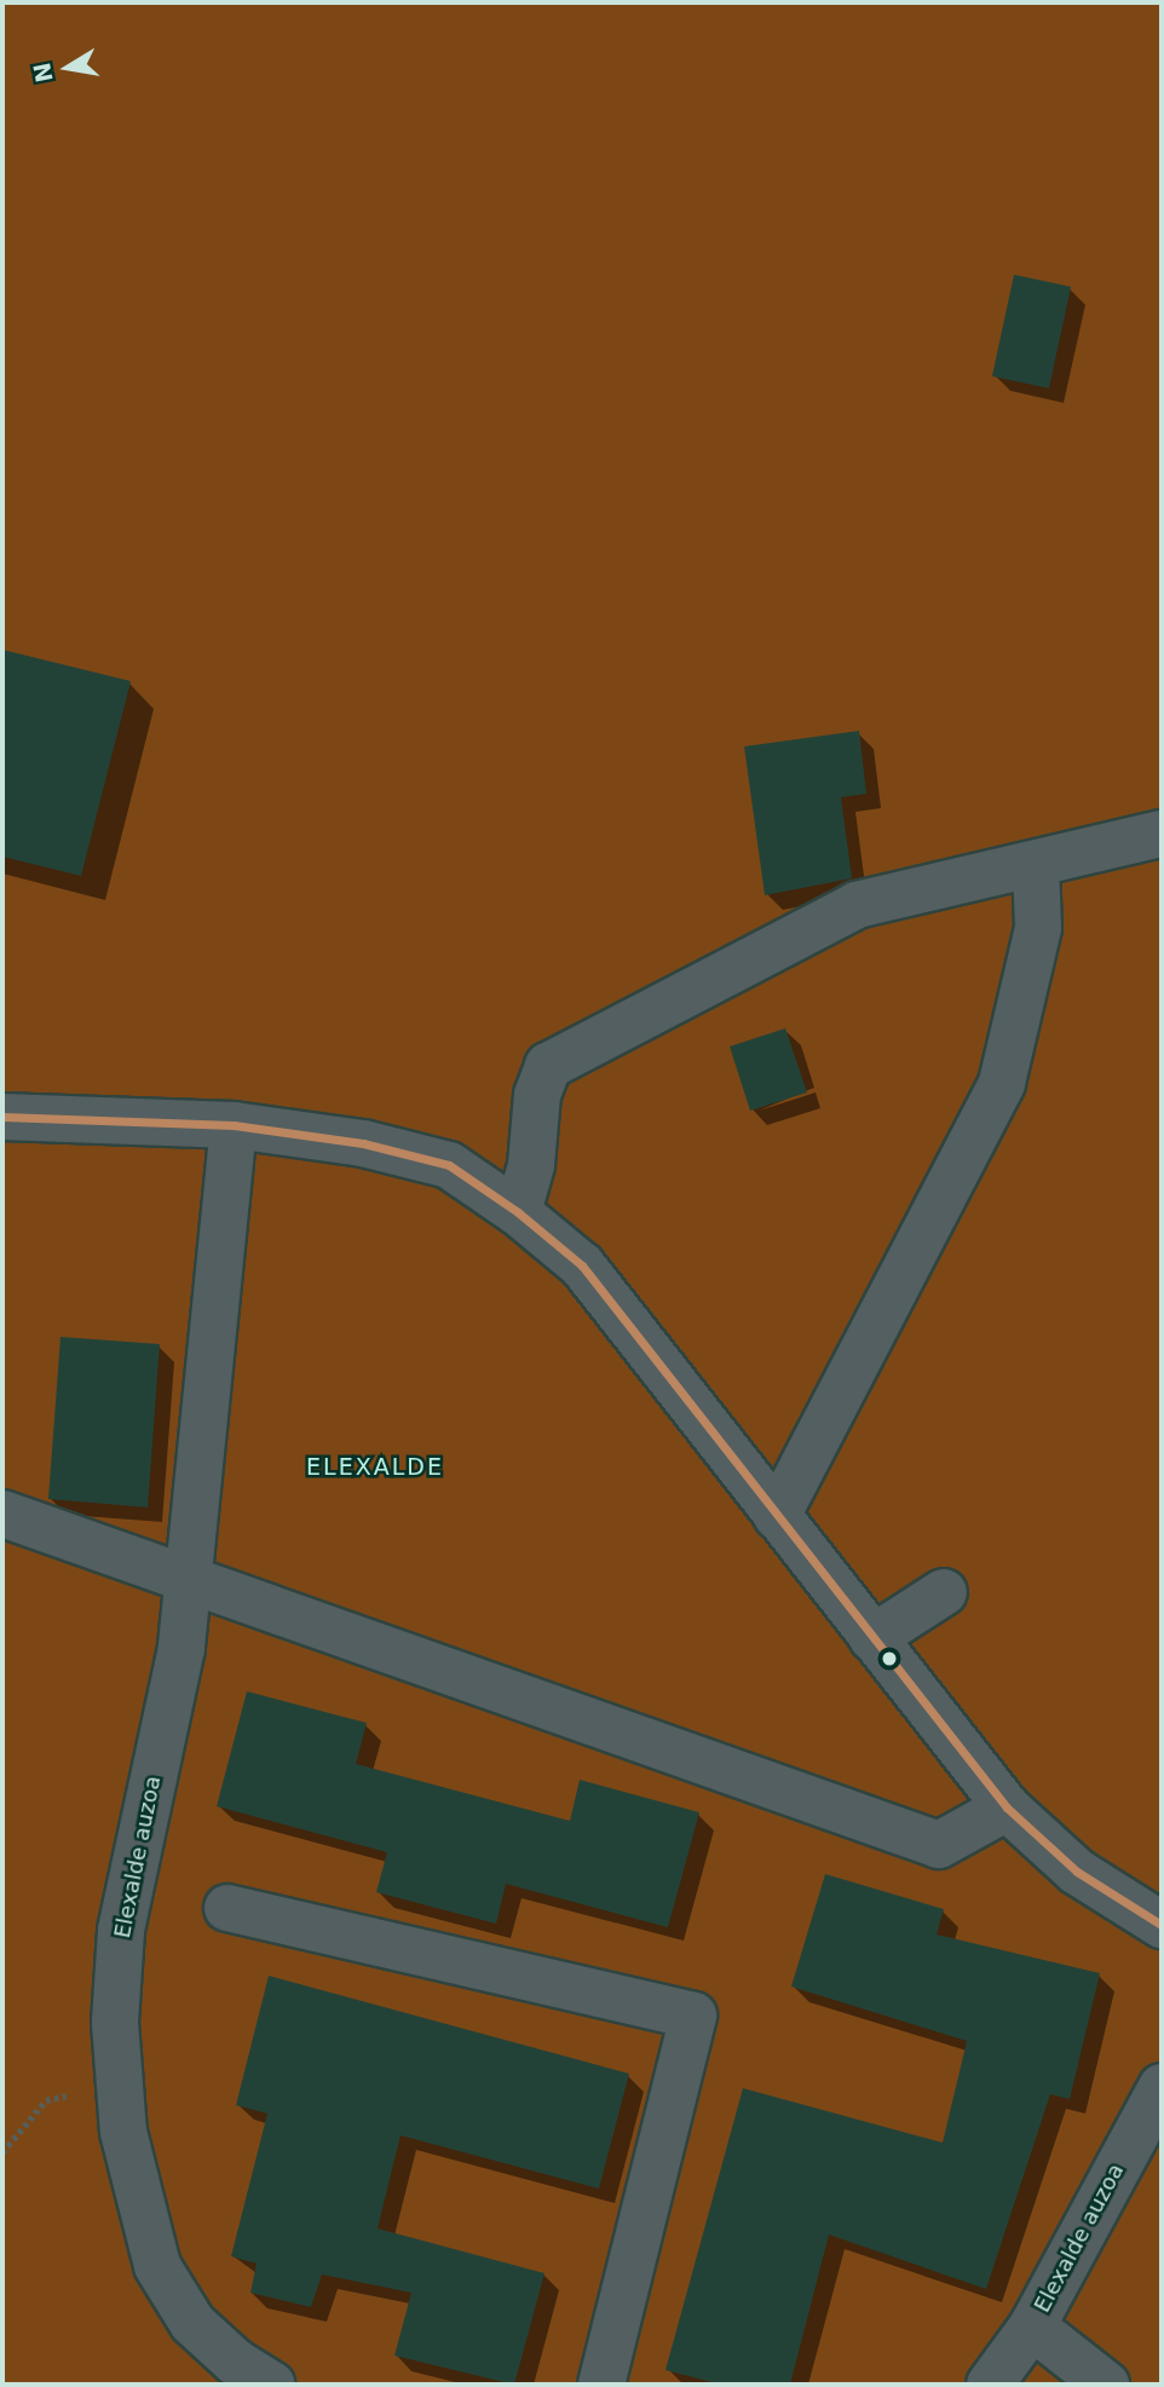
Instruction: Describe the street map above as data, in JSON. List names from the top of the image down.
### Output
{
  "streets": {
    "street": ["Elexalde auzoa"]
  },
  "districts": ["ELEXALDE"],
  "north": "left"
}
